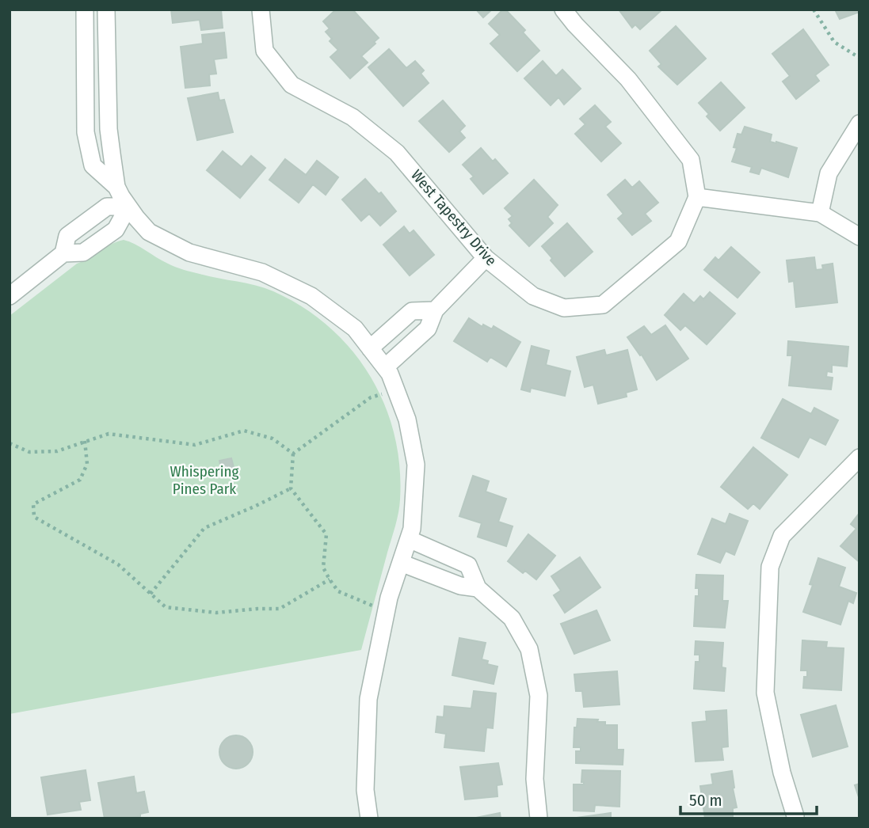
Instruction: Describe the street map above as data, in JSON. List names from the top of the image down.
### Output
{
  "streets": {
    "street": ["West Tapestry Drive"]
  },
  "parks": ["Whispering Pines Park"],
  "scale_bar": "50 m"
}
